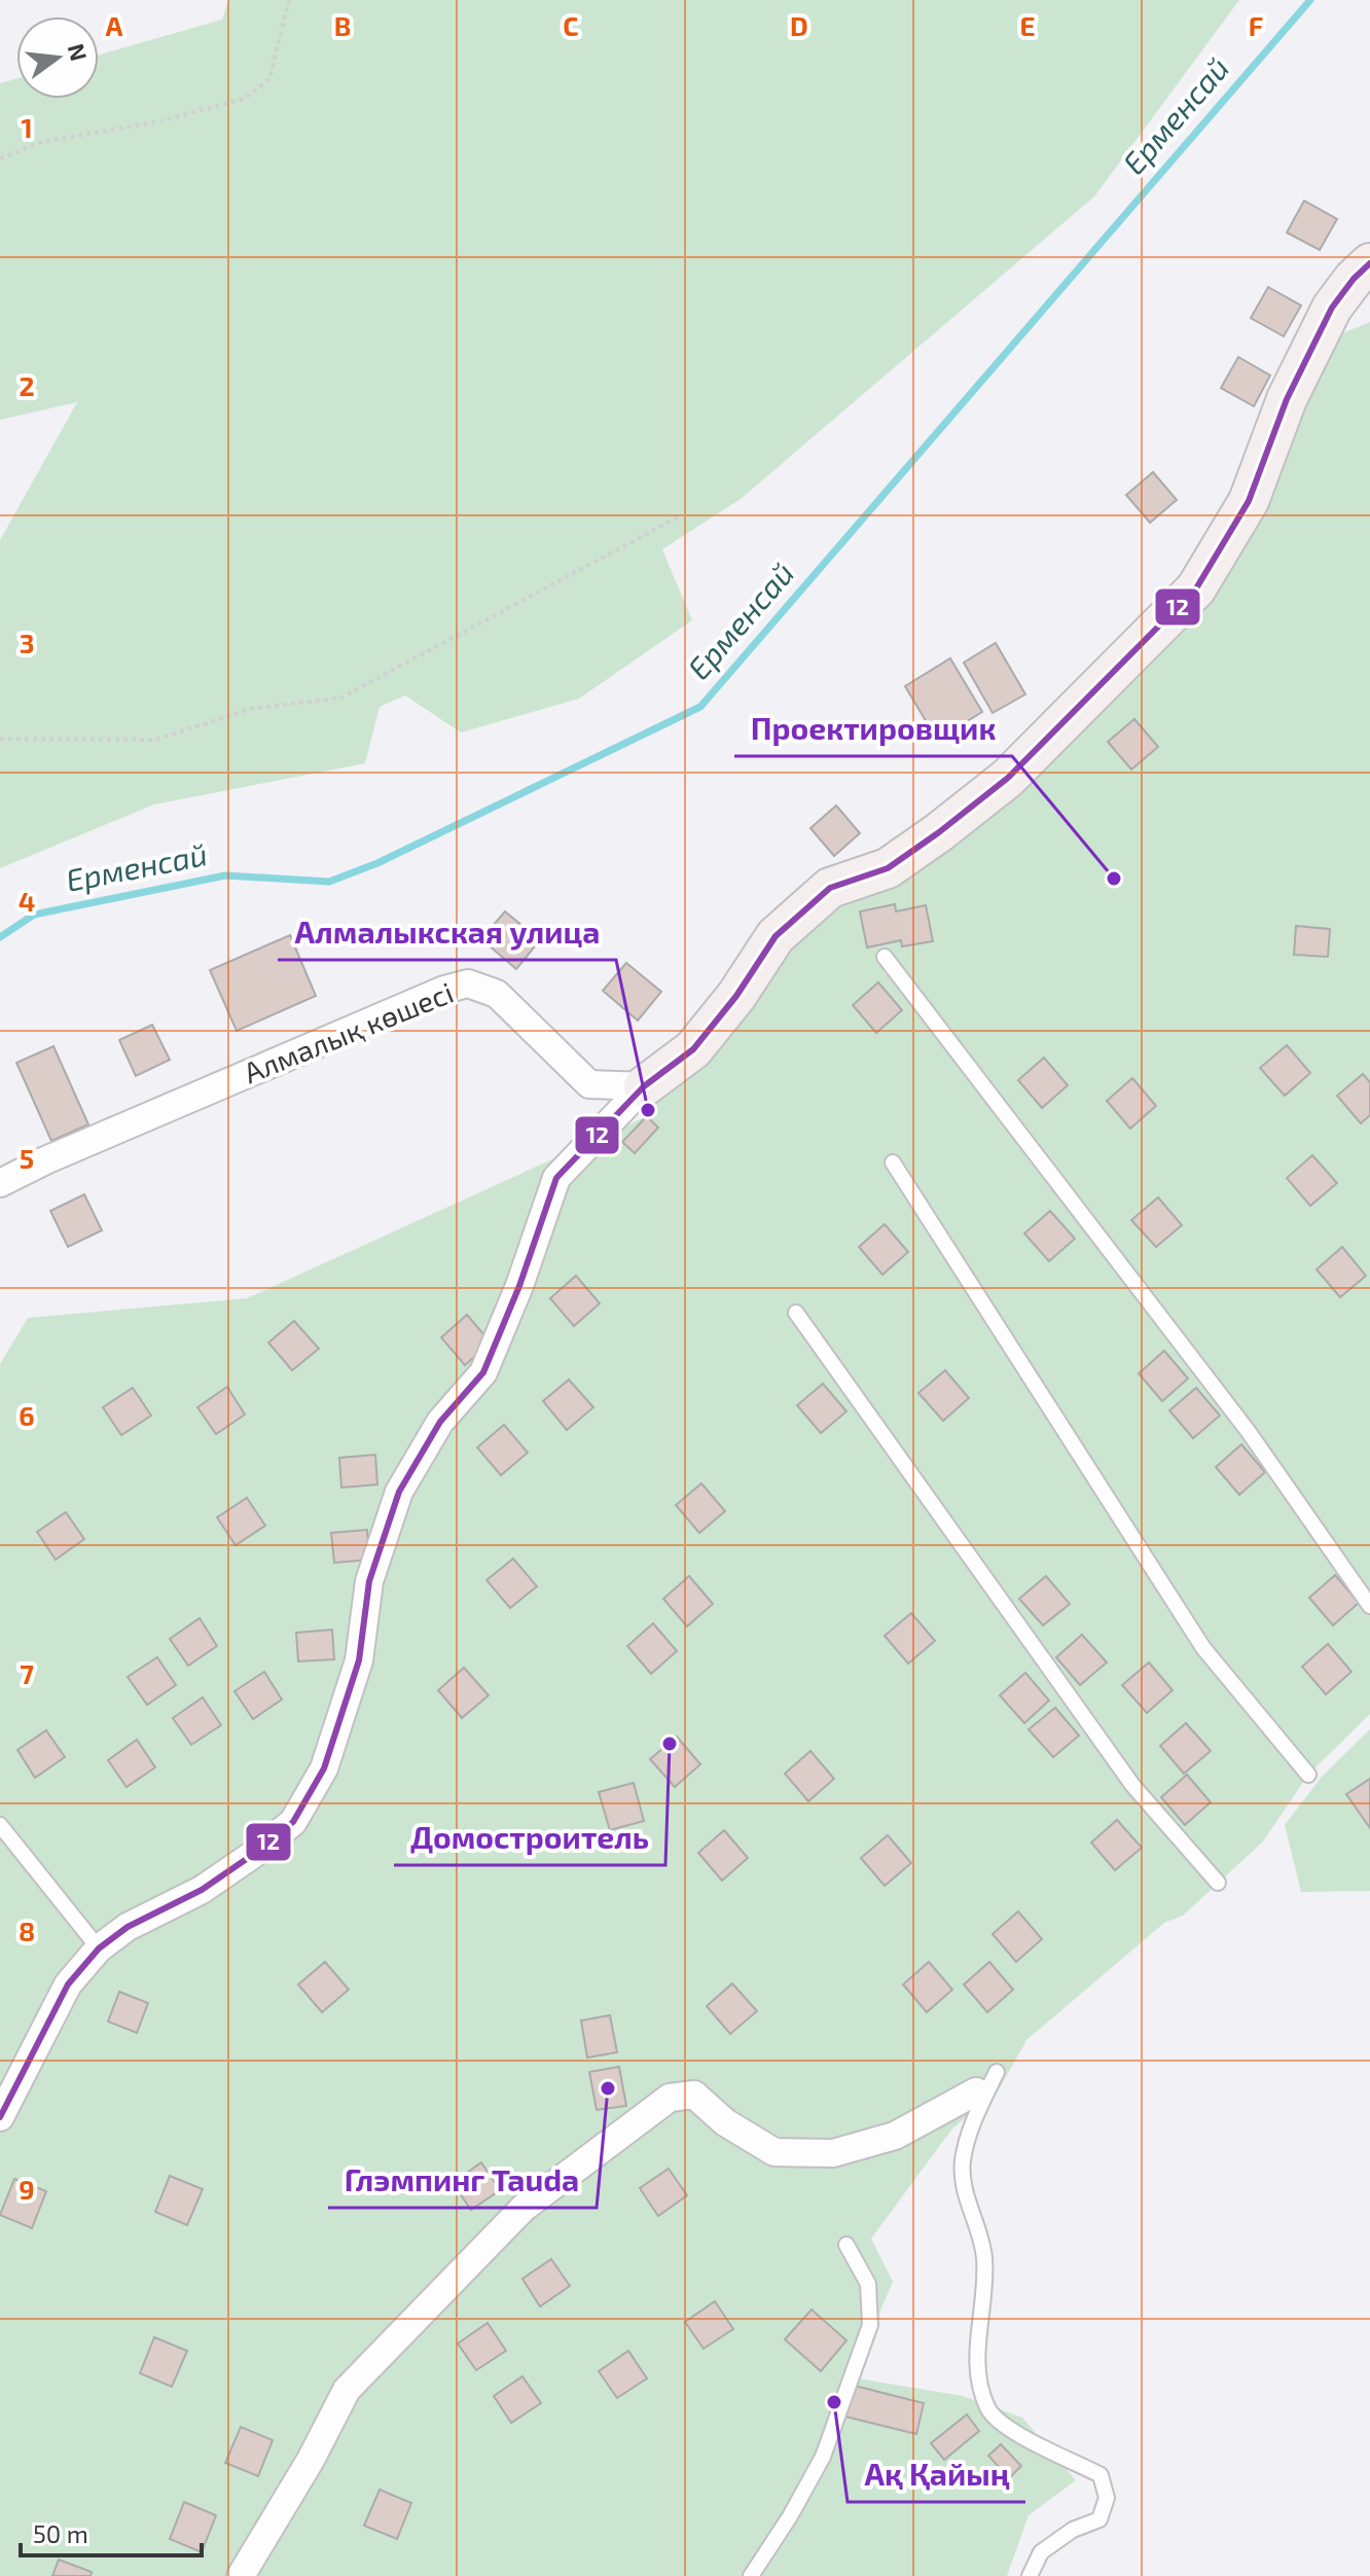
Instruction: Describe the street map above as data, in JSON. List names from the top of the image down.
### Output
{
  "streets": {
    "street": ["Алмалық көшесі"]
  },
  "water": ["Ерменсай"],
  "places": [
    "Проектировщик",
    "Алмалыкская улица",
    "Домостроитель",
    "Глэмпинг Tauda",
    "Ақ Қайың"
  ],
  "lines": ["transit line 12"],
  "scale_bar": "50 m",
  "north": "right",
  "grid": {
    "columns": [
      "A",
      "B",
      "C",
      "D",
      "E",
      "F"
    ],
    "rows": [
      "1",
      "2",
      "3",
      "4",
      "5",
      "6",
      "7",
      "8",
      "9"
    ]
  }
}
